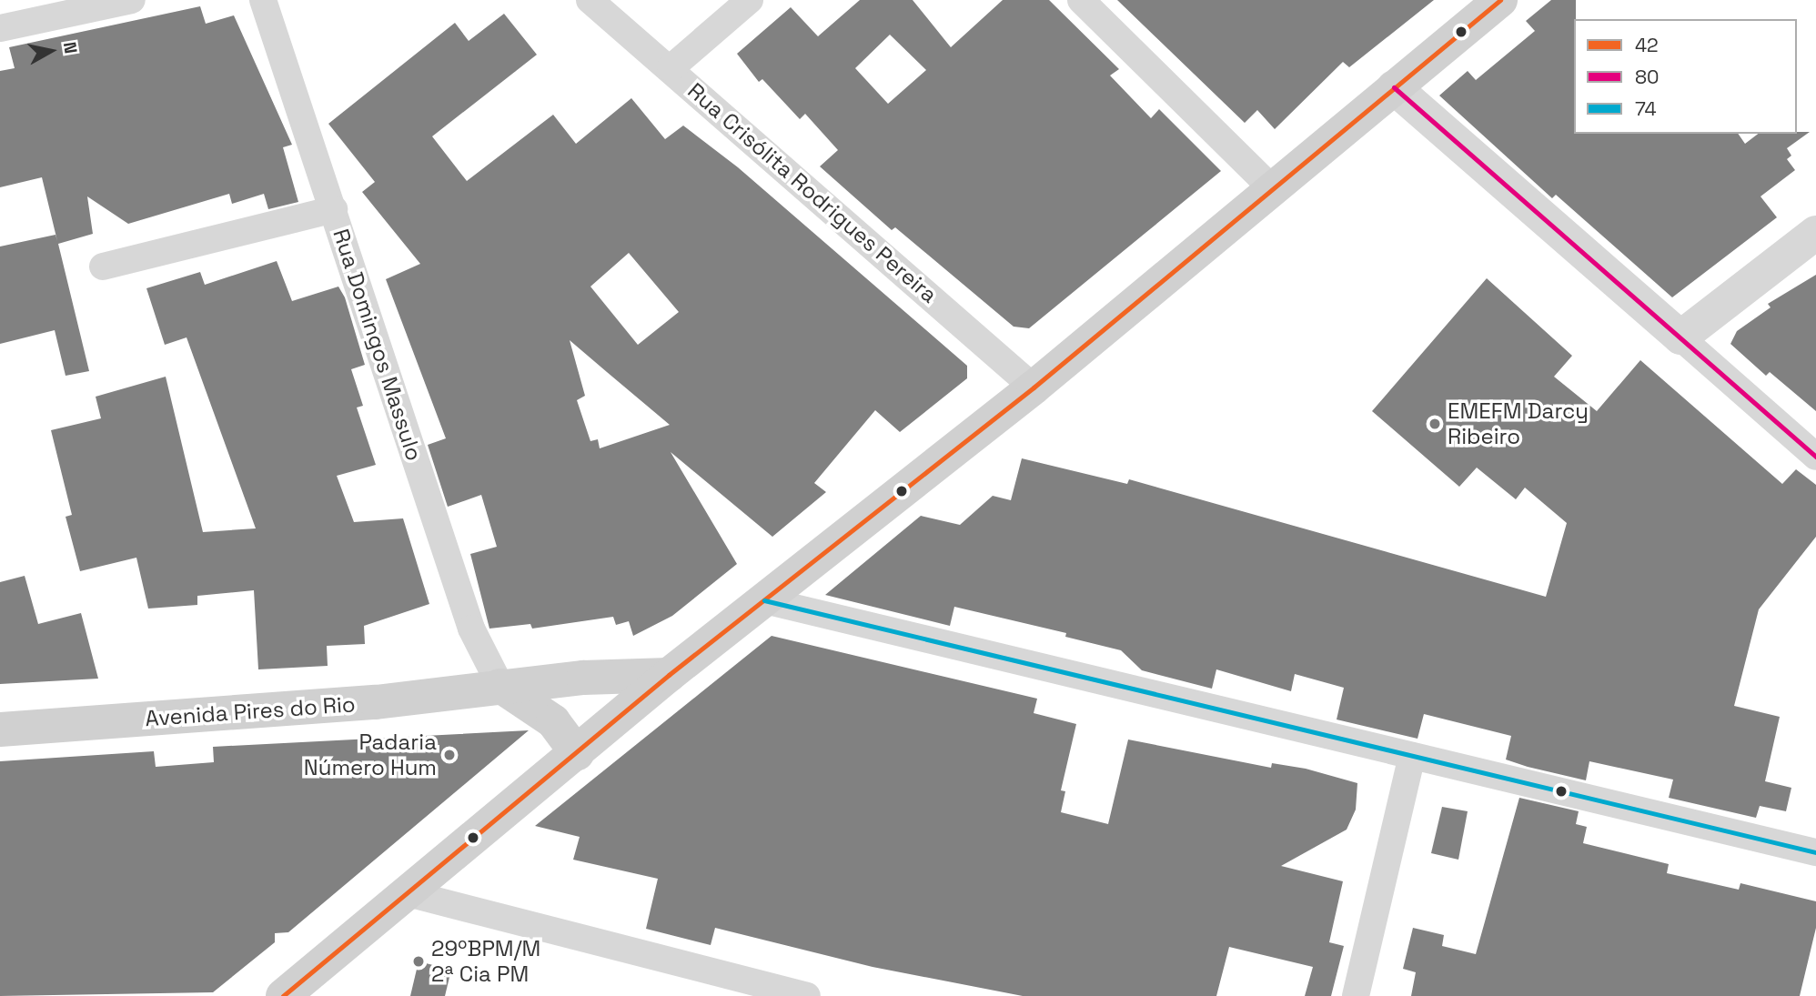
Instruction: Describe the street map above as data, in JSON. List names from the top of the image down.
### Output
{
  "streets": {
    "main road": ["Avenida Pires do Rio"],
    "street": ["Rua Crisólita Rodrigues Pereira", "Rua Domingos Massulo"]
  },
  "crossings": [
    ["Rua Domingos Massulo", "Avenida Pires do Rio"]
  ],
  "places": ["EMEFM Darcy Ribeiro", "Padaria Número Hum", "29ºBPM/M 2ª Cia PM"],
  "lines": ["transit line 42", "transit line 80", "transit line 74"],
  "legend": ["42", "80", "74"],
  "north": "right"
}
